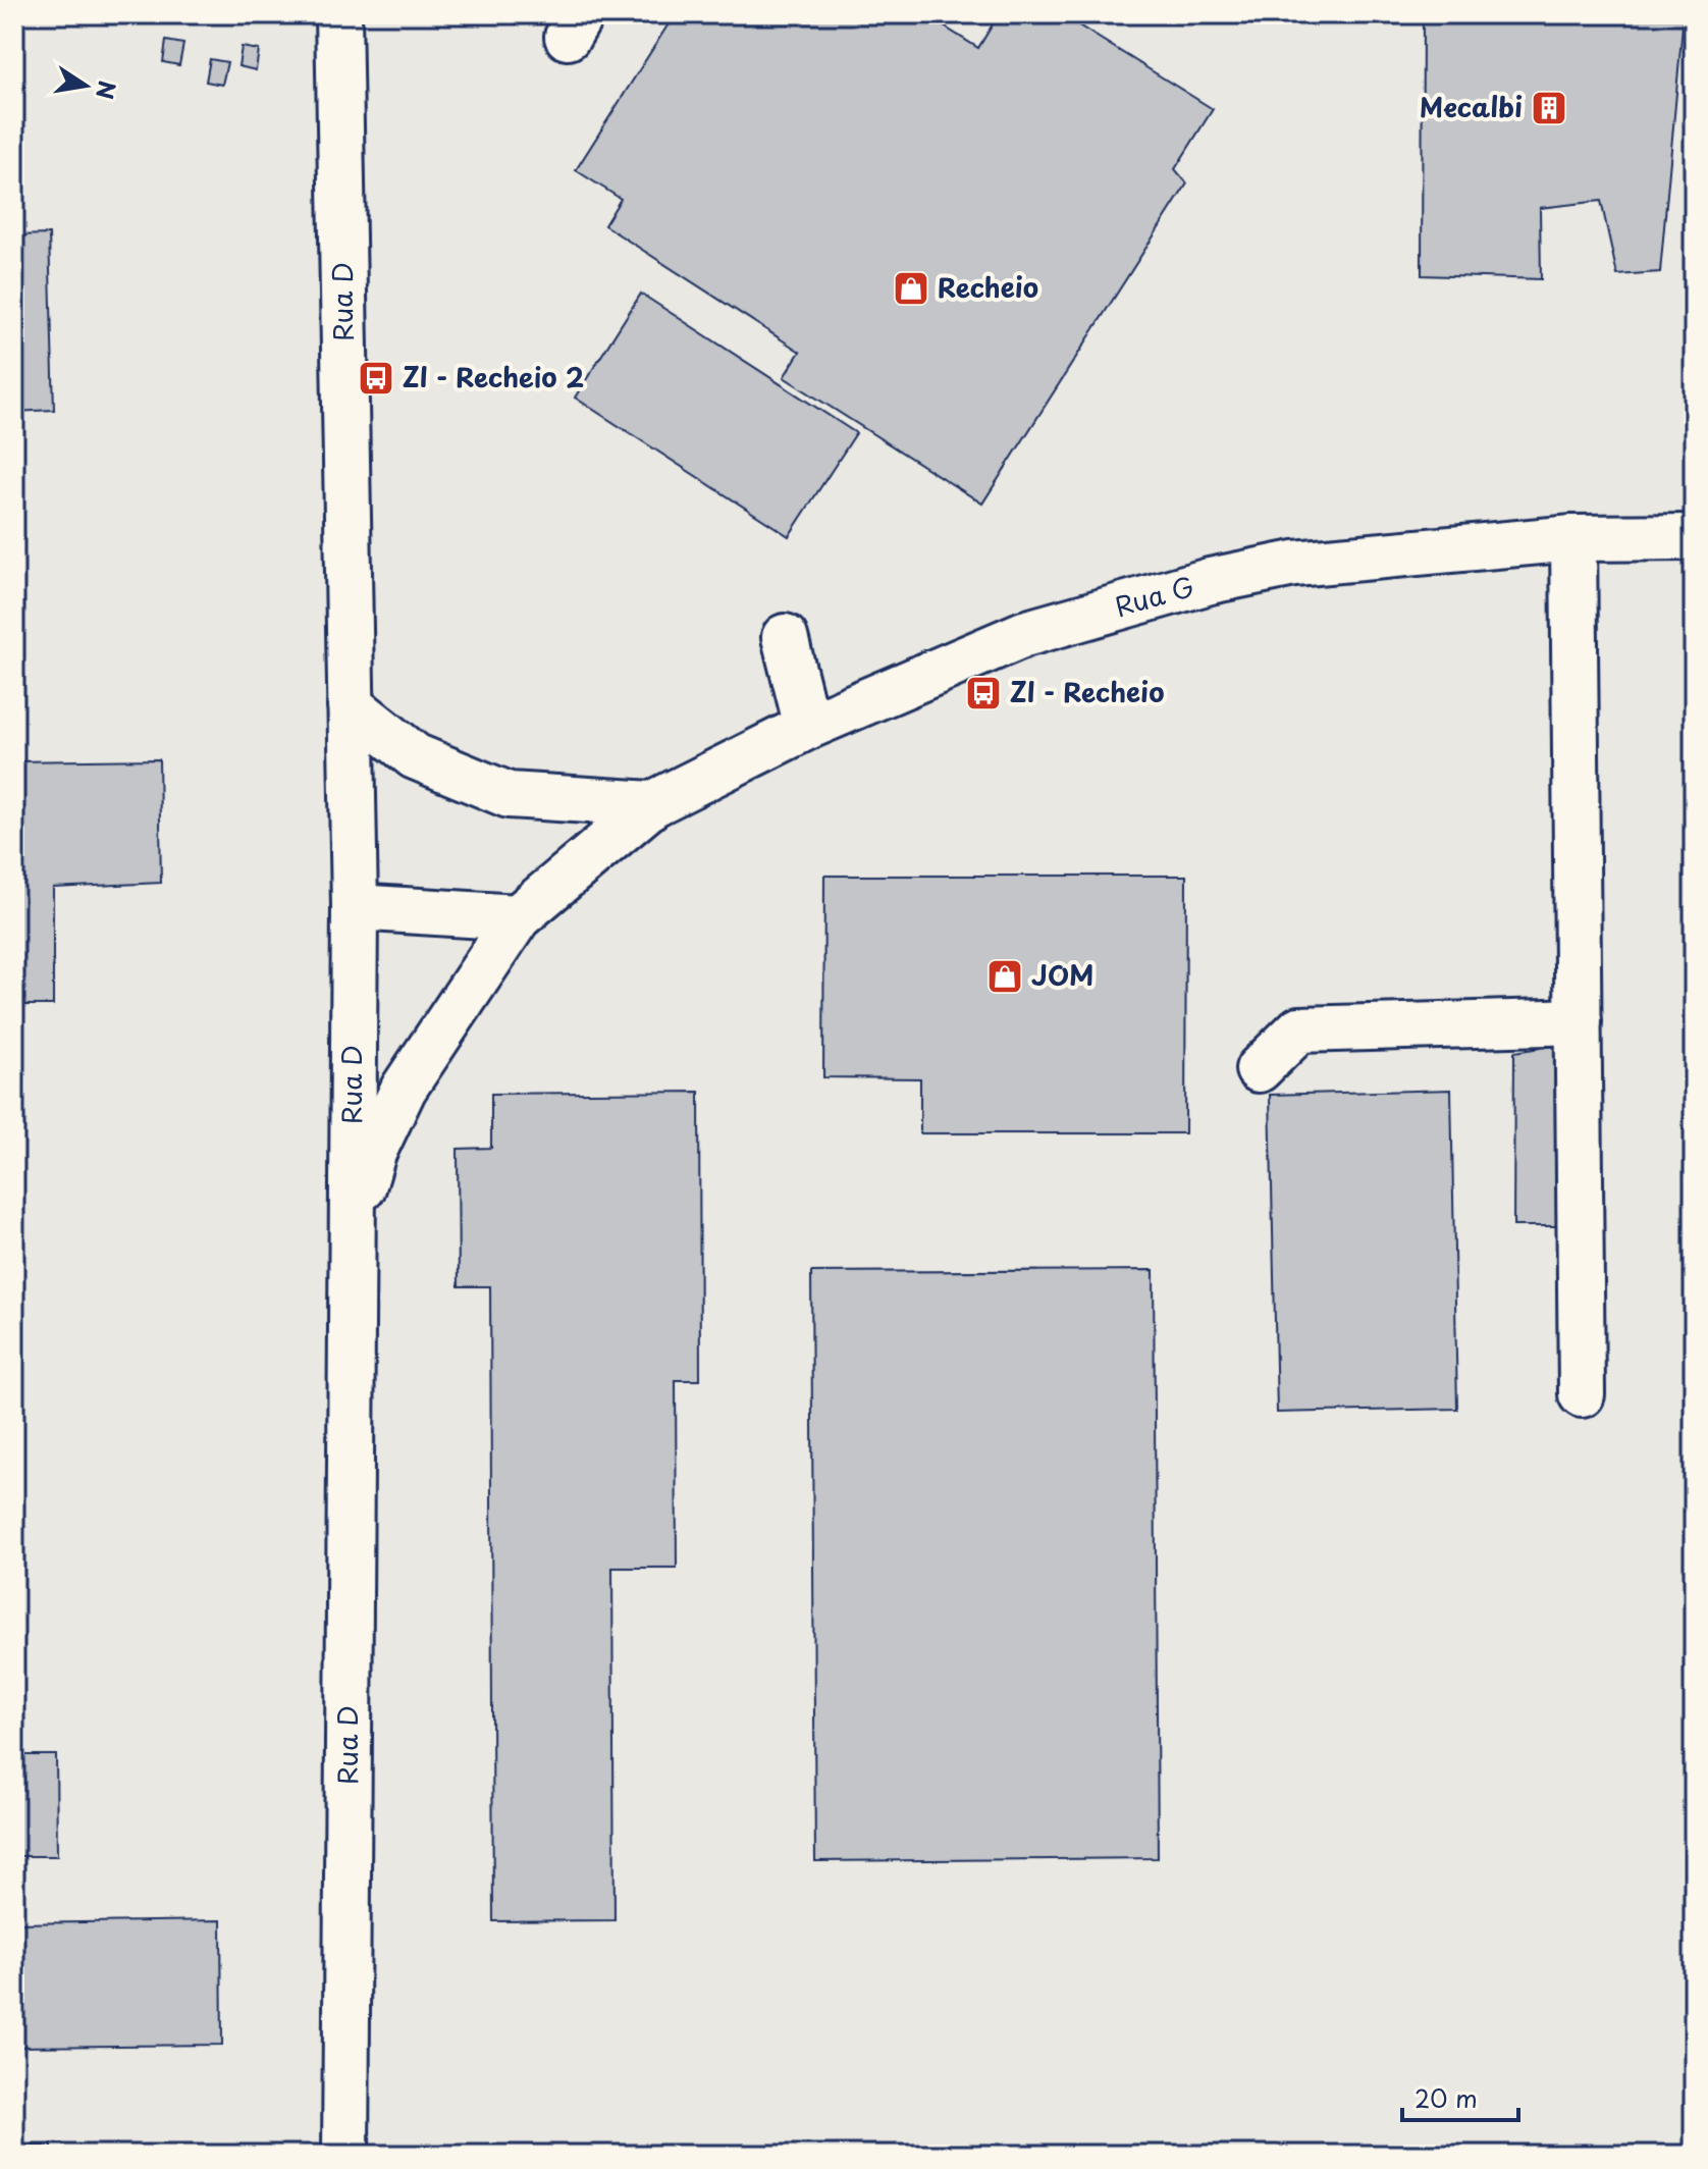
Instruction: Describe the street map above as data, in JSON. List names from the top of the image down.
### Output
{
  "streets": {
    "street": ["Rua D", "Rua G"]
  },
  "crossings": [
    ["Rua D", "Rua G"]
  ],
  "places": {
    "building": ["Mecalbi"],
    "shop": ["Recheio", "JOM"],
    "bus stop": ["ZI - Recheio 2", "ZI - Recheio"]
  },
  "scale_bar": "20 m",
  "north": "right"
}
